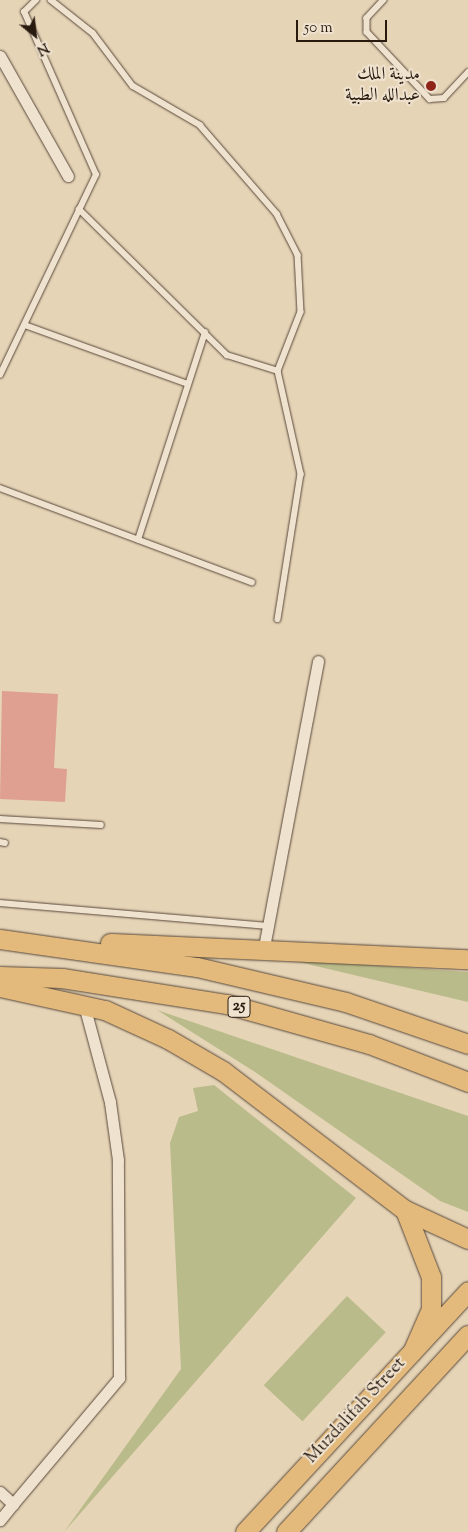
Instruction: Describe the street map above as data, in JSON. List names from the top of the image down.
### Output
{
  "streets": {
    "main road": ["25", "Muzdalifah Street"]
  },
  "places": ["مدينة الملك عبدالله الطبية"],
  "scale_bar": "50 m",
  "north": "bottom right"
}
